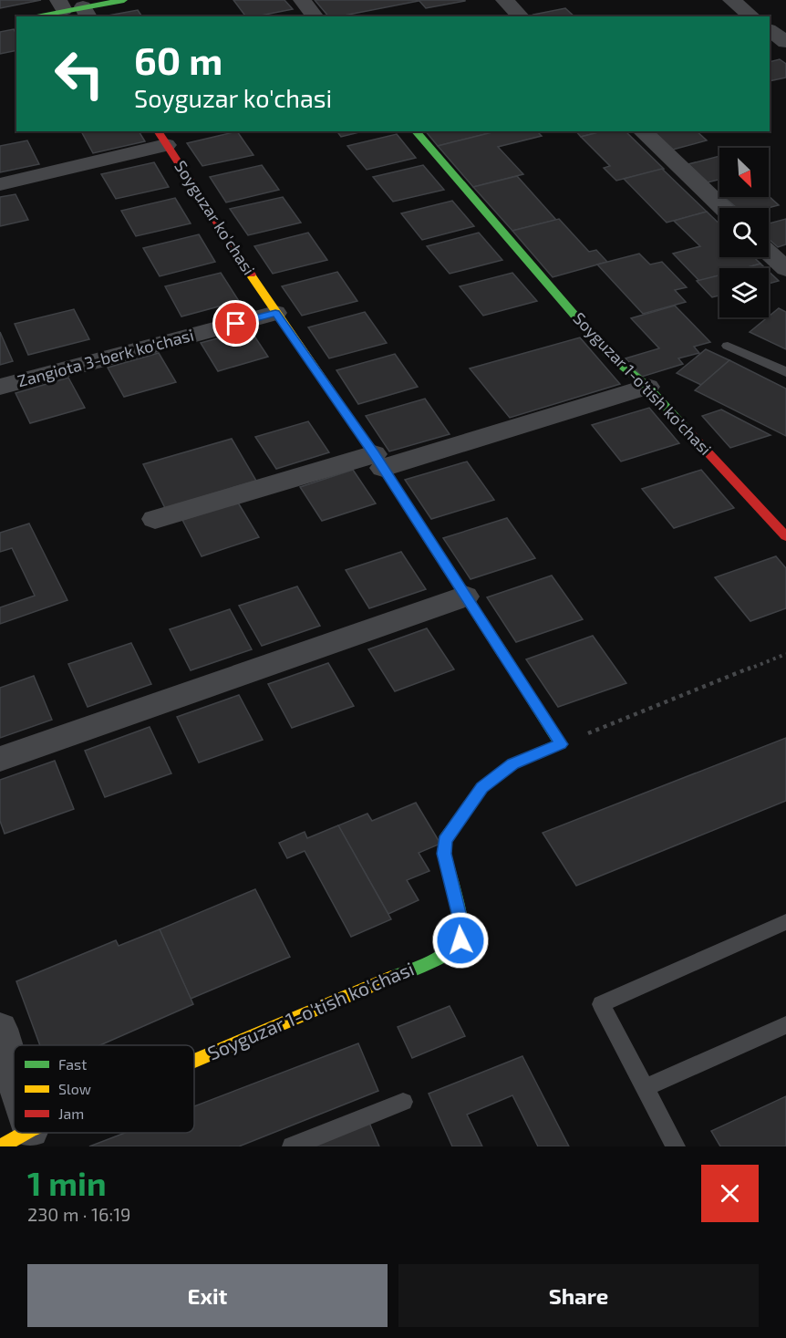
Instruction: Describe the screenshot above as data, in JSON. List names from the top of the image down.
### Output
{
  "streets": {
    "street": ["Soyguzar ko'chasi", "Zangiota 3-berk ko'chasi", "Soyguzar 1-o'tish ko'chasi"]
  },
  "crossings": [
    ["Soyguzar ko'chasi", "Zangiota 3-berk ko'chasi"],
    ["Soyguzar ko'chasi", "Soyguzar 1-o'tish ko'chasi"]
  ],
  "legend": ["Fast", "Slow", "Jam"],
  "north": "bottom right",
  "page": {
    "turn": ["60 m", "Soyguzar ko'chasi"],
    "heading": ["1 min", "230 m · 16:19"],
    "buttons": ["Exit", "Share"]
  }
}
